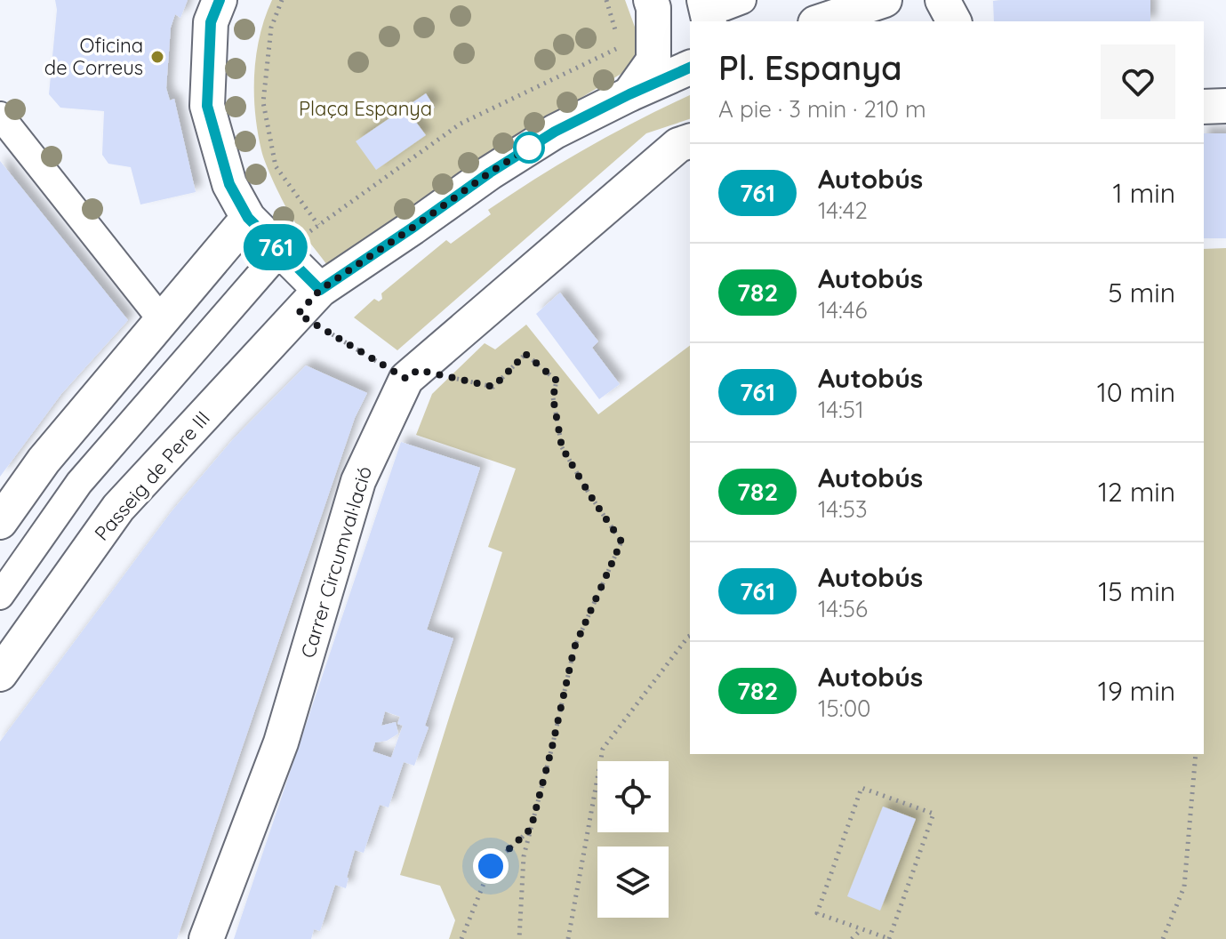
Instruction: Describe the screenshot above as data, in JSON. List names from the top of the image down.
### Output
{
  "streets": {
    "street": ["Passeig de Pere III", "Carrer Circumval·lació"]
  },
  "parks": ["Plaça Espanya"],
  "places": ["Oficina de Correus"],
  "lines": ["bus line 761"],
  "page": {
    "on_map": "761",
    "heading": ["Pl. Espanya", "A pie · 3 min · 210 m"],
    "list": [
      {
        "mark": "761",
        "name": "Autobús",
        "note": "14:42",
        "value": "1 min"
      },
      {
        "mark": "782",
        "name": "Autobús",
        "note": "14:46",
        "value": "5 min"
      },
      {
        "mark": "761",
        "name": "Autobús",
        "note": "14:51",
        "value": "10 min"
      },
      {
        "mark": "782",
        "name": "Autobús",
        "note": "14:53",
        "value": "12 min"
      },
      {
        "mark": "761",
        "name": "Autobús",
        "note": "14:56",
        "value": "15 min"
      },
      {
        "mark": "782",
        "name": "Autobús",
        "note": "15:00",
        "value": "19 min"
      }
    ]
  }
}
